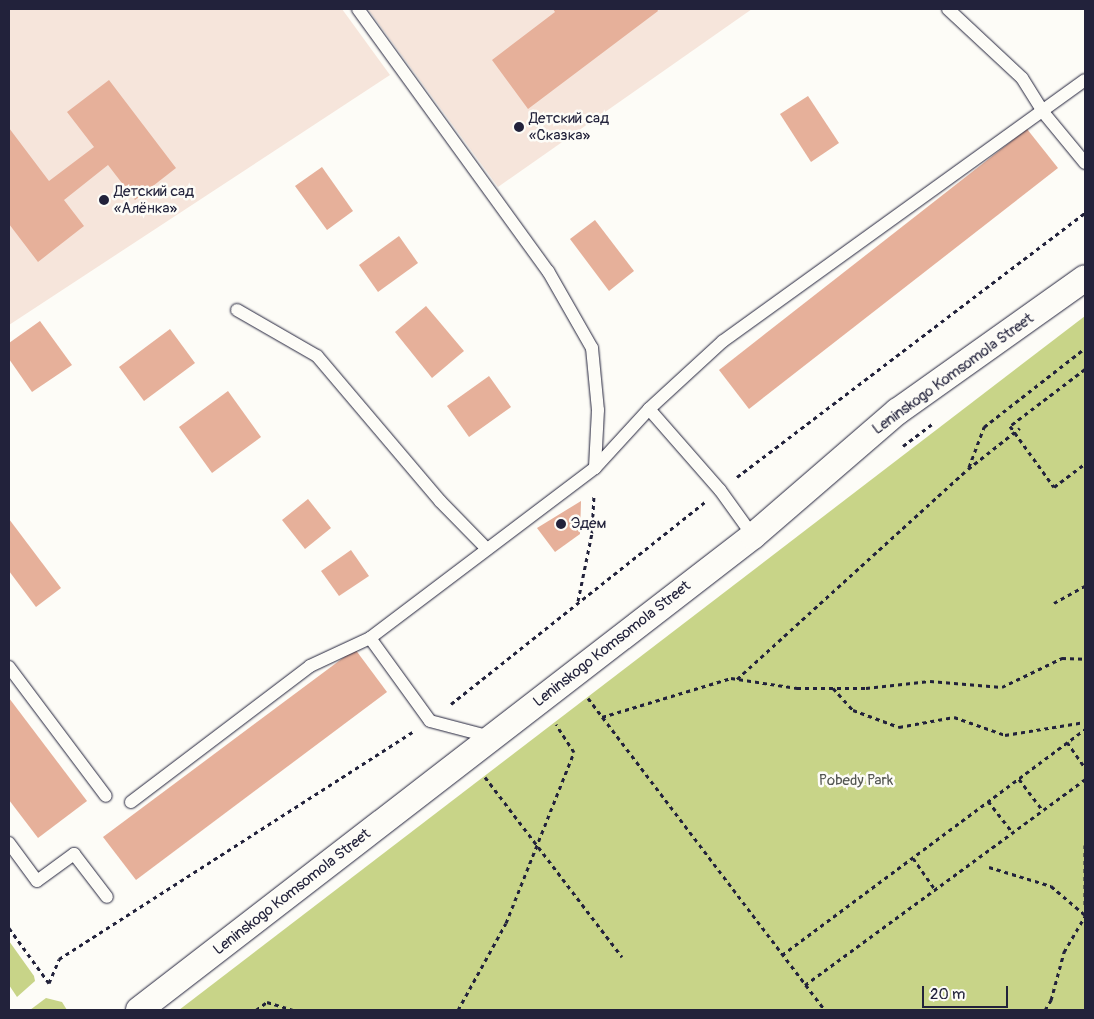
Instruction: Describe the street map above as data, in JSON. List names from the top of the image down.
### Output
{
  "streets": {
    "street": ["Leninskogo Komsomola Street"]
  },
  "parks": ["Pobedy Park"],
  "places": ["Детский сад «Сказка»", "Детский сад «Алёнка»", "Эдем"],
  "scale_bar": "20 m"
}
